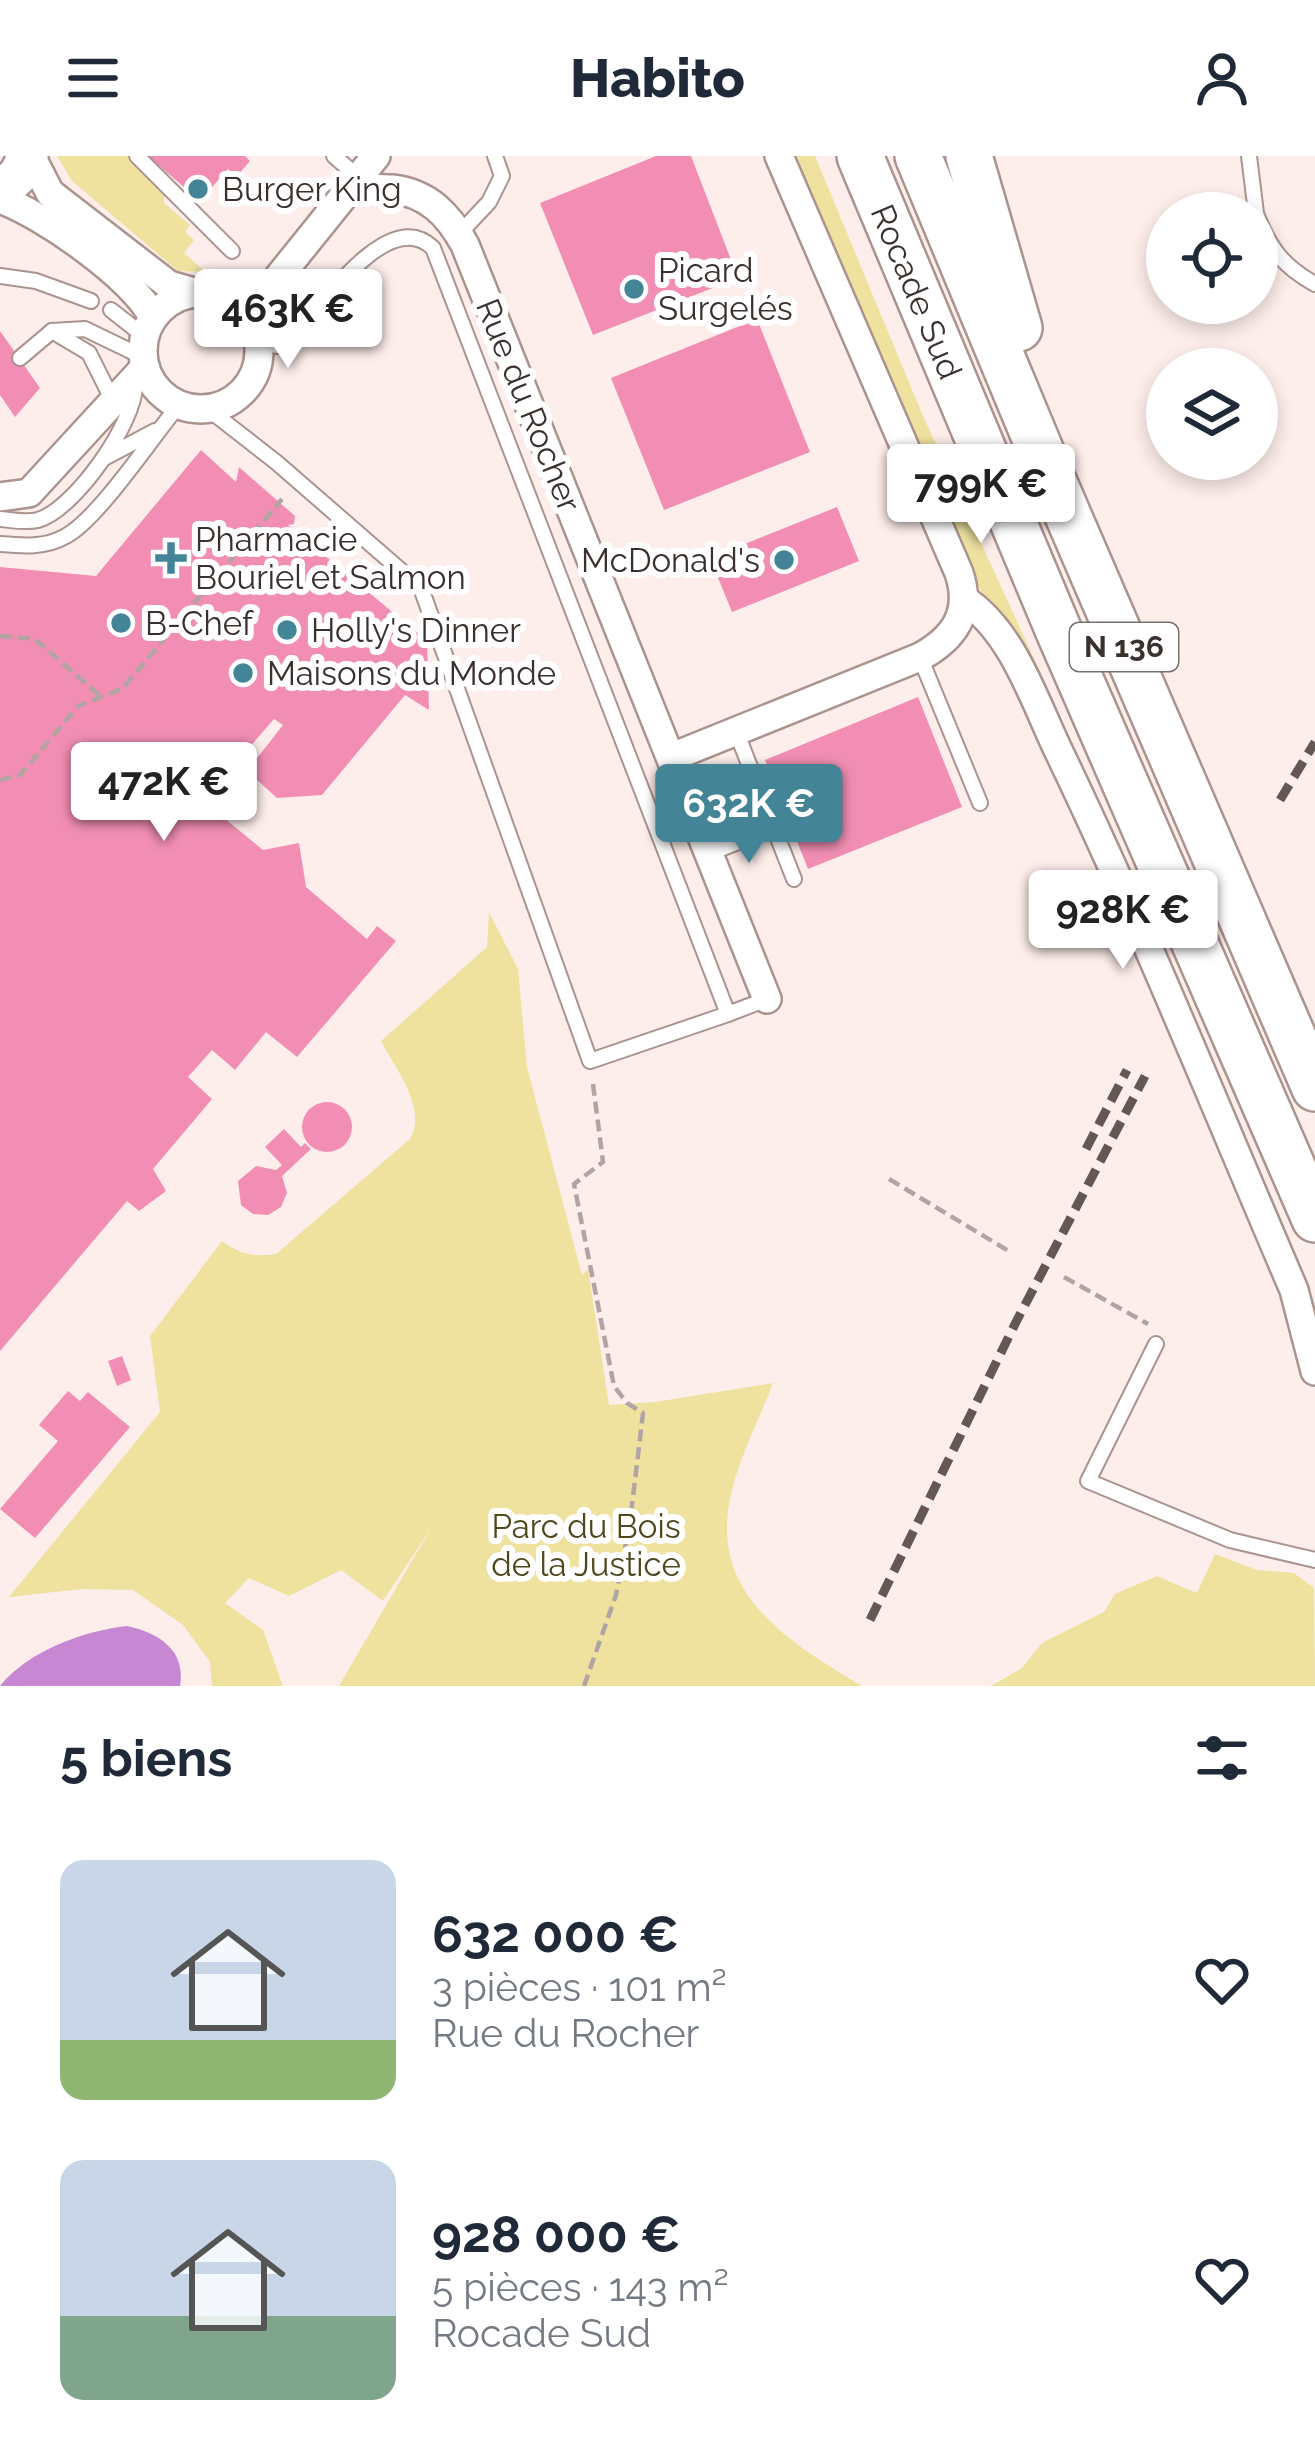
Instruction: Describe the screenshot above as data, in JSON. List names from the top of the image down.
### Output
{
  "streets": {
    "highway": ["Rocade Sud", "N 136"],
    "street": ["Rue du Rocher"]
  },
  "parks": ["Parc du Bois de la Justice"],
  "places": {
    "other": [
      "Burger King",
      "Picard Surgelés",
      "McDonald's",
      "B-Chef",
      "Holly's Dinner",
      "Maisons du Monde"
    ],
    "health": ["Pharmacie Bouriel et Salmon"]
  },
  "page": {
    "header": "Habito",
    "price": [
      "463K €",
      "799K €",
      "472K €",
      "632K €",
      "928K €"
    ],
    "heading": "5 biens",
    "list": [
      {
        "name": "632 000 €",
        "note": "3 pièces · 101 m² · Rue du Rocher"
      },
      {
        "name": "928 000 €",
        "note": "5 pièces · 143 m² · Rocade Sud"
      }
    ]
  }
}
